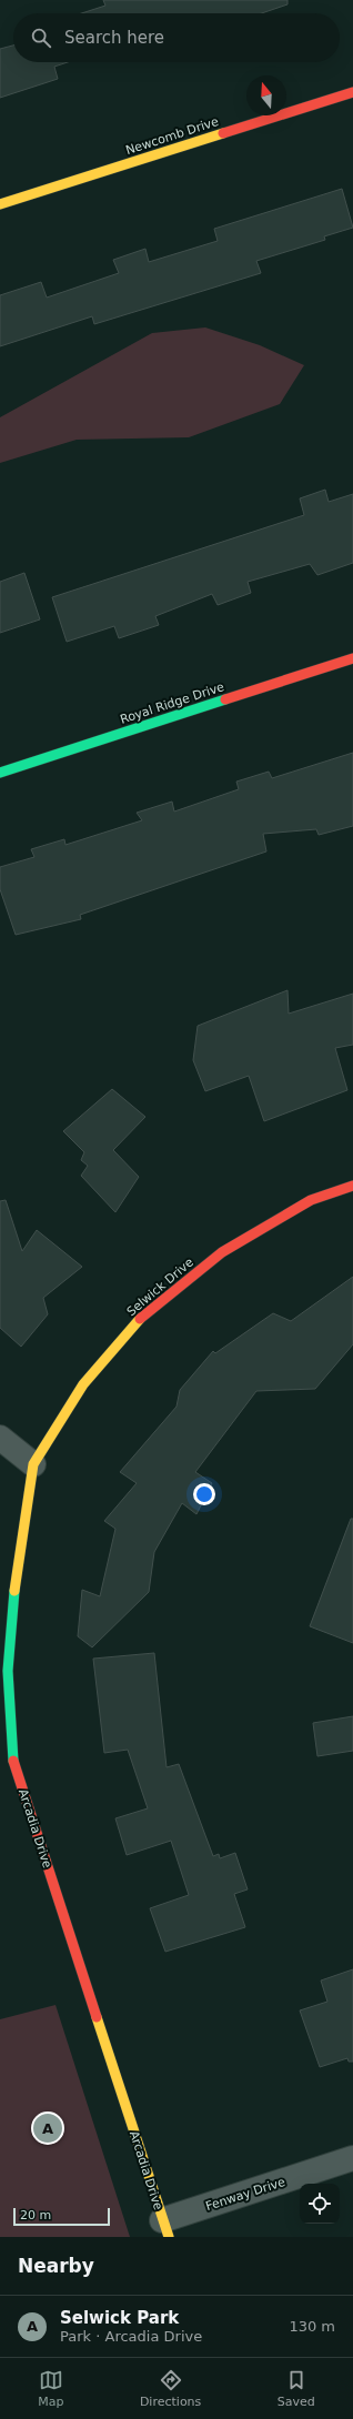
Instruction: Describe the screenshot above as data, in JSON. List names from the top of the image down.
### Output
{
  "streets": {
    "street": [
      "Newcomb Drive",
      "Royal Ridge Drive",
      "Selwick Drive",
      "Arcadia Drive",
      "Fenway Drive"
    ]
  },
  "crossings": [
    ["Selwick Drive", "Arcadia Drive"],
    ["Arcadia Drive", "Fenway Drive"]
  ],
  "scale_bar": "20 m",
  "north": "top",
  "page": {
    "search": "Search here",
    "pins": "A",
    "scale": "20 m",
    "heading": "Nearby",
    "list": [
      {
        "mark": "A",
        "name": "Selwick Park",
        "note": "Park · Arcadia Drive",
        "value": "130 m"
      }
    ],
    "nav": ["Map", "Directions", "Saved"]
  }
}
